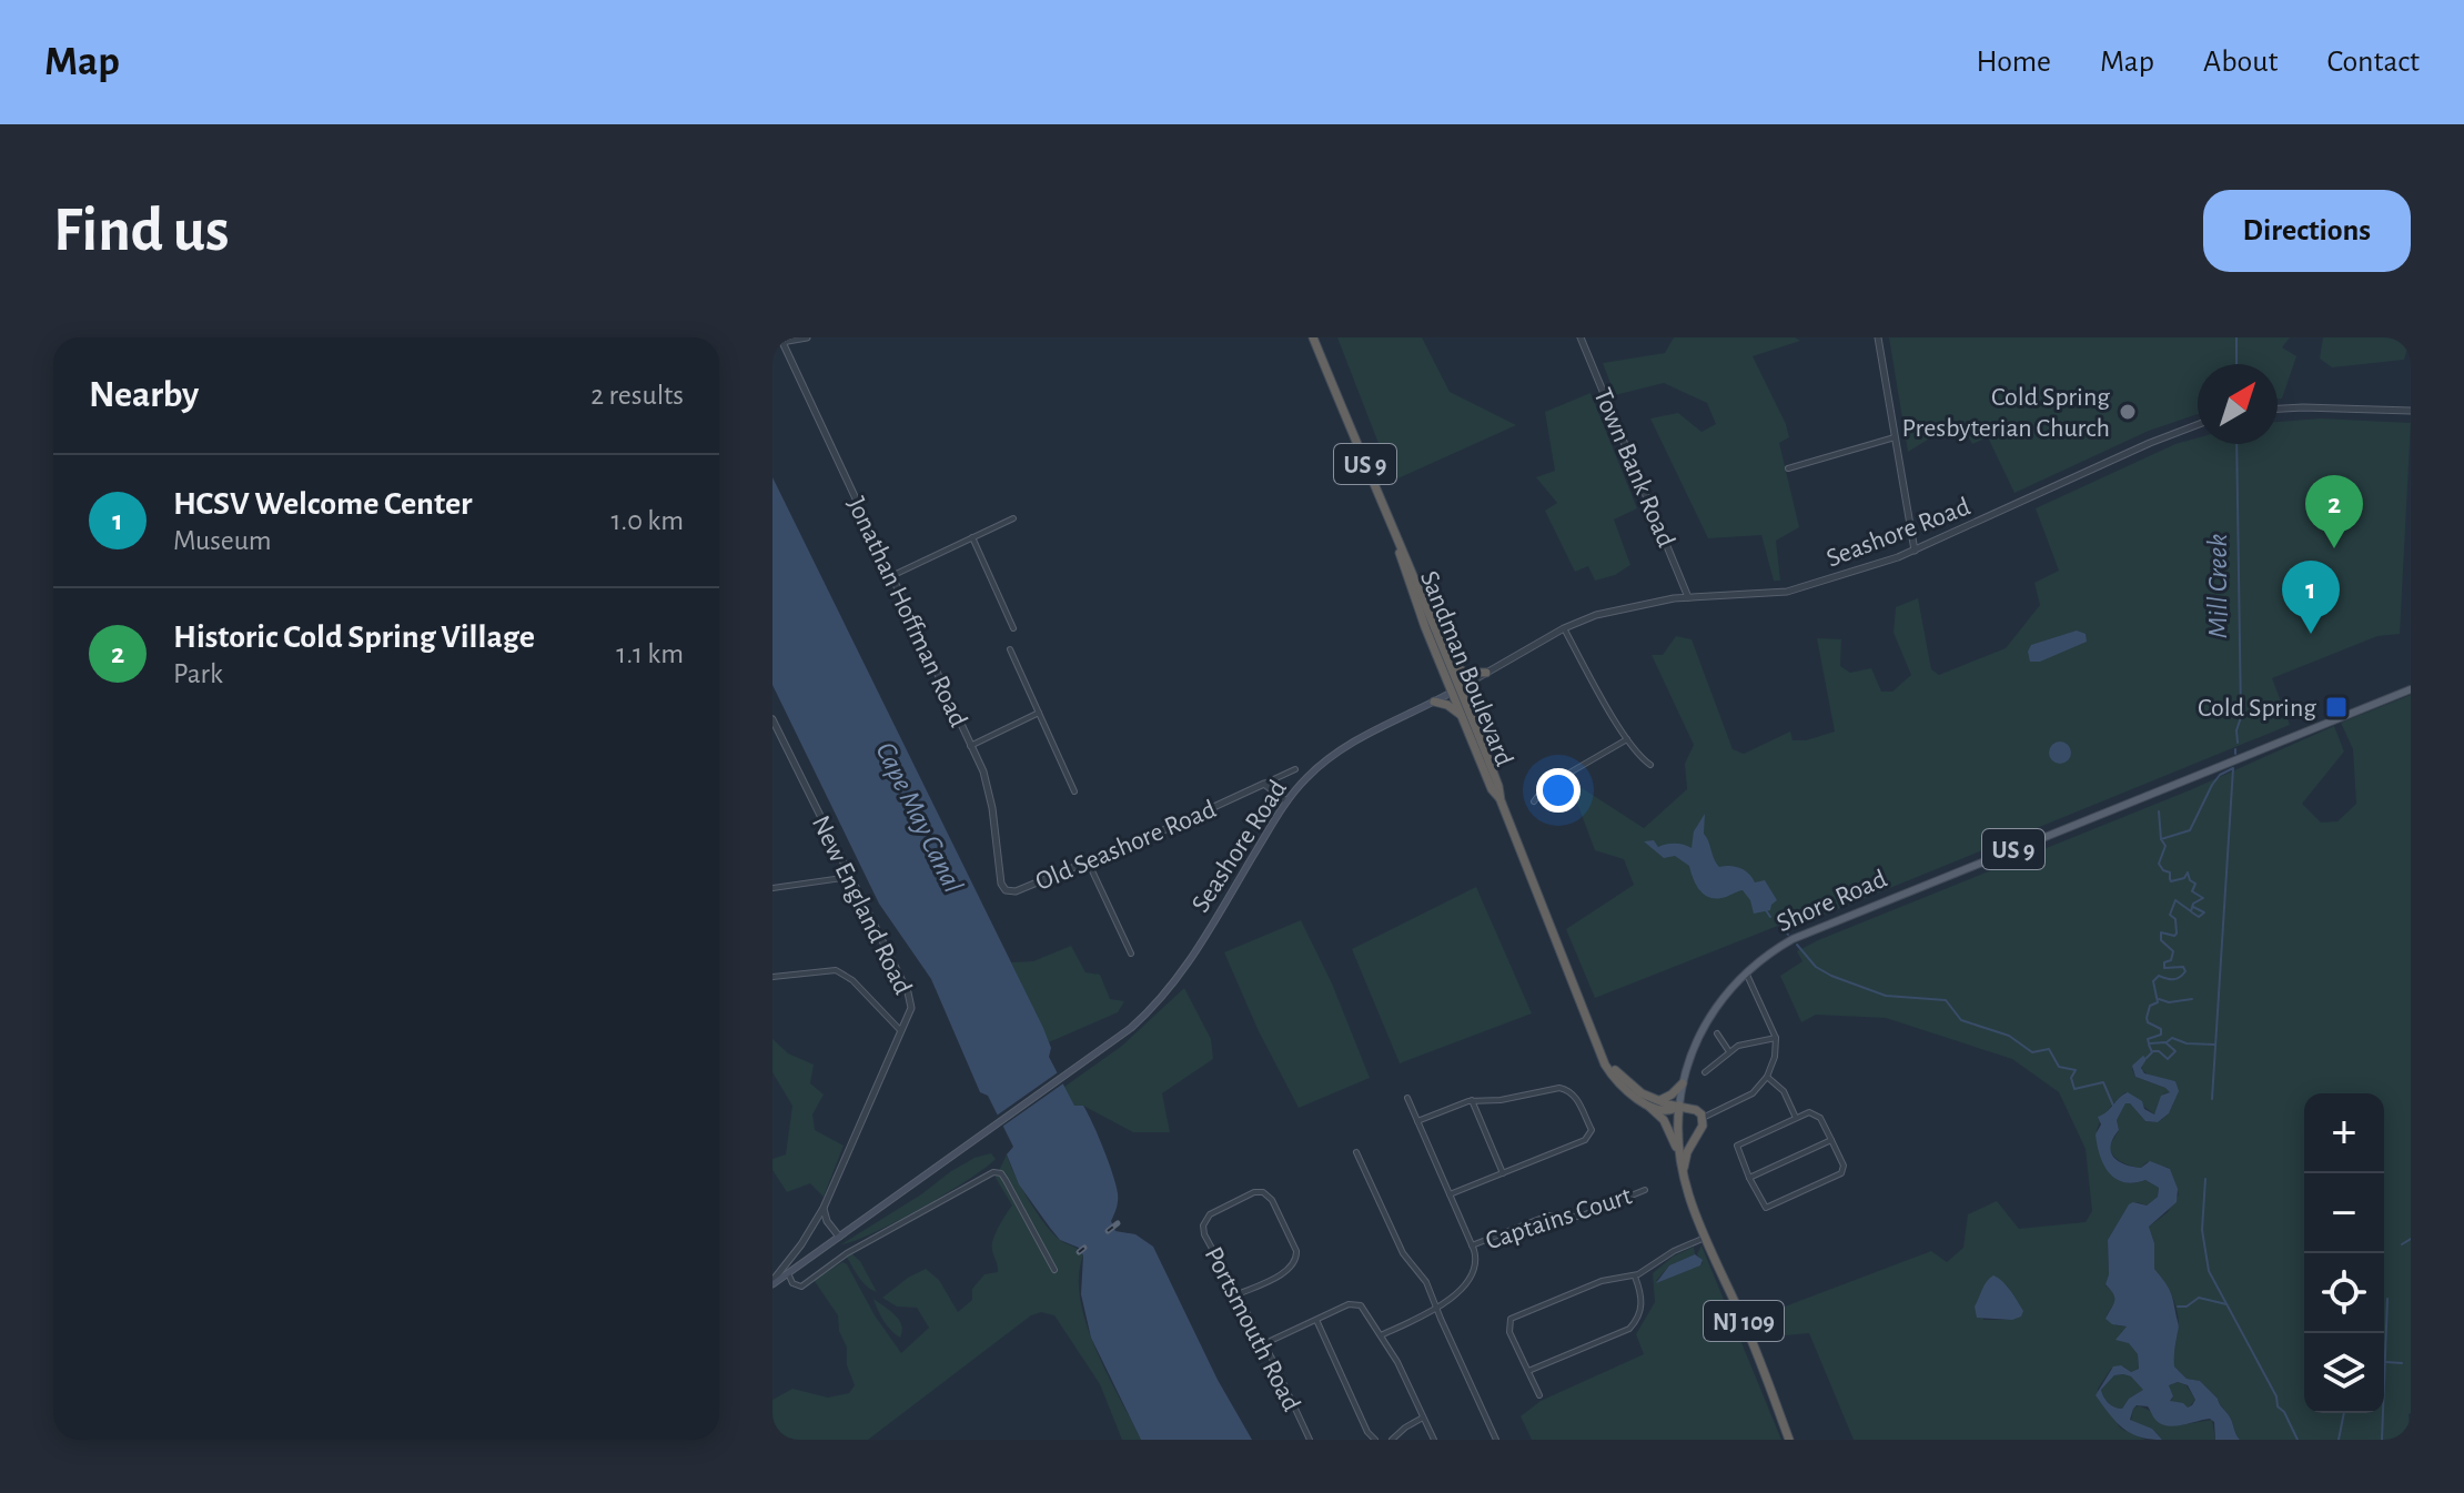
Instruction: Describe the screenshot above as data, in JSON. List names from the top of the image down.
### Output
{
  "streets": {
    "highway": [
      "US 9",
      "Sandman Boulevard",
      "Shore Road",
      "NJ 109"
    ],
    "main road": ["Seashore Road"],
    "street": [
      "Town Bank Road",
      "Jonathan Hoffman Road",
      "Old Seashore Road",
      "New England Road",
      "Captains Court",
      "Portsmouth Road"
    ]
  },
  "crossings": [
    ["Town Bank Road", "Seashore Road"],
    ["Seashore Road", "Sandman Boulevard"],
    ["Seashore Road", "New England Road"],
    ["Jonathan Hoffman Road", "Old Seashore Road"],
    ["Sandman Boulevard", "Shore Road"]
  ],
  "water": ["Mill Creek", "Cape May Canal"],
  "places": {
    "other": ["Cold Spring Presbyterian Church"],
    "transit": ["Cold Spring"]
  },
  "north": "top right",
  "page": {
    "header": "Map",
    "nav": [
      "Home",
      "Map",
      "About",
      "Contact"
    ],
    "buttons": "Directions",
    "title": "Find us",
    "heading": ["Nearby", "2 results"],
    "list": [
      {
        "mark": "1",
        "name": "HCSV Welcome Center",
        "note": "Museum",
        "value": "1.0 km"
      },
      {
        "mark": "2",
        "name": "Historic Cold Spring Village",
        "note": "Park",
        "value": "1.1 km"
      }
    ],
    "pins": ["2", "1"],
    "map_buttons": ["+", "−"]
  }
}
